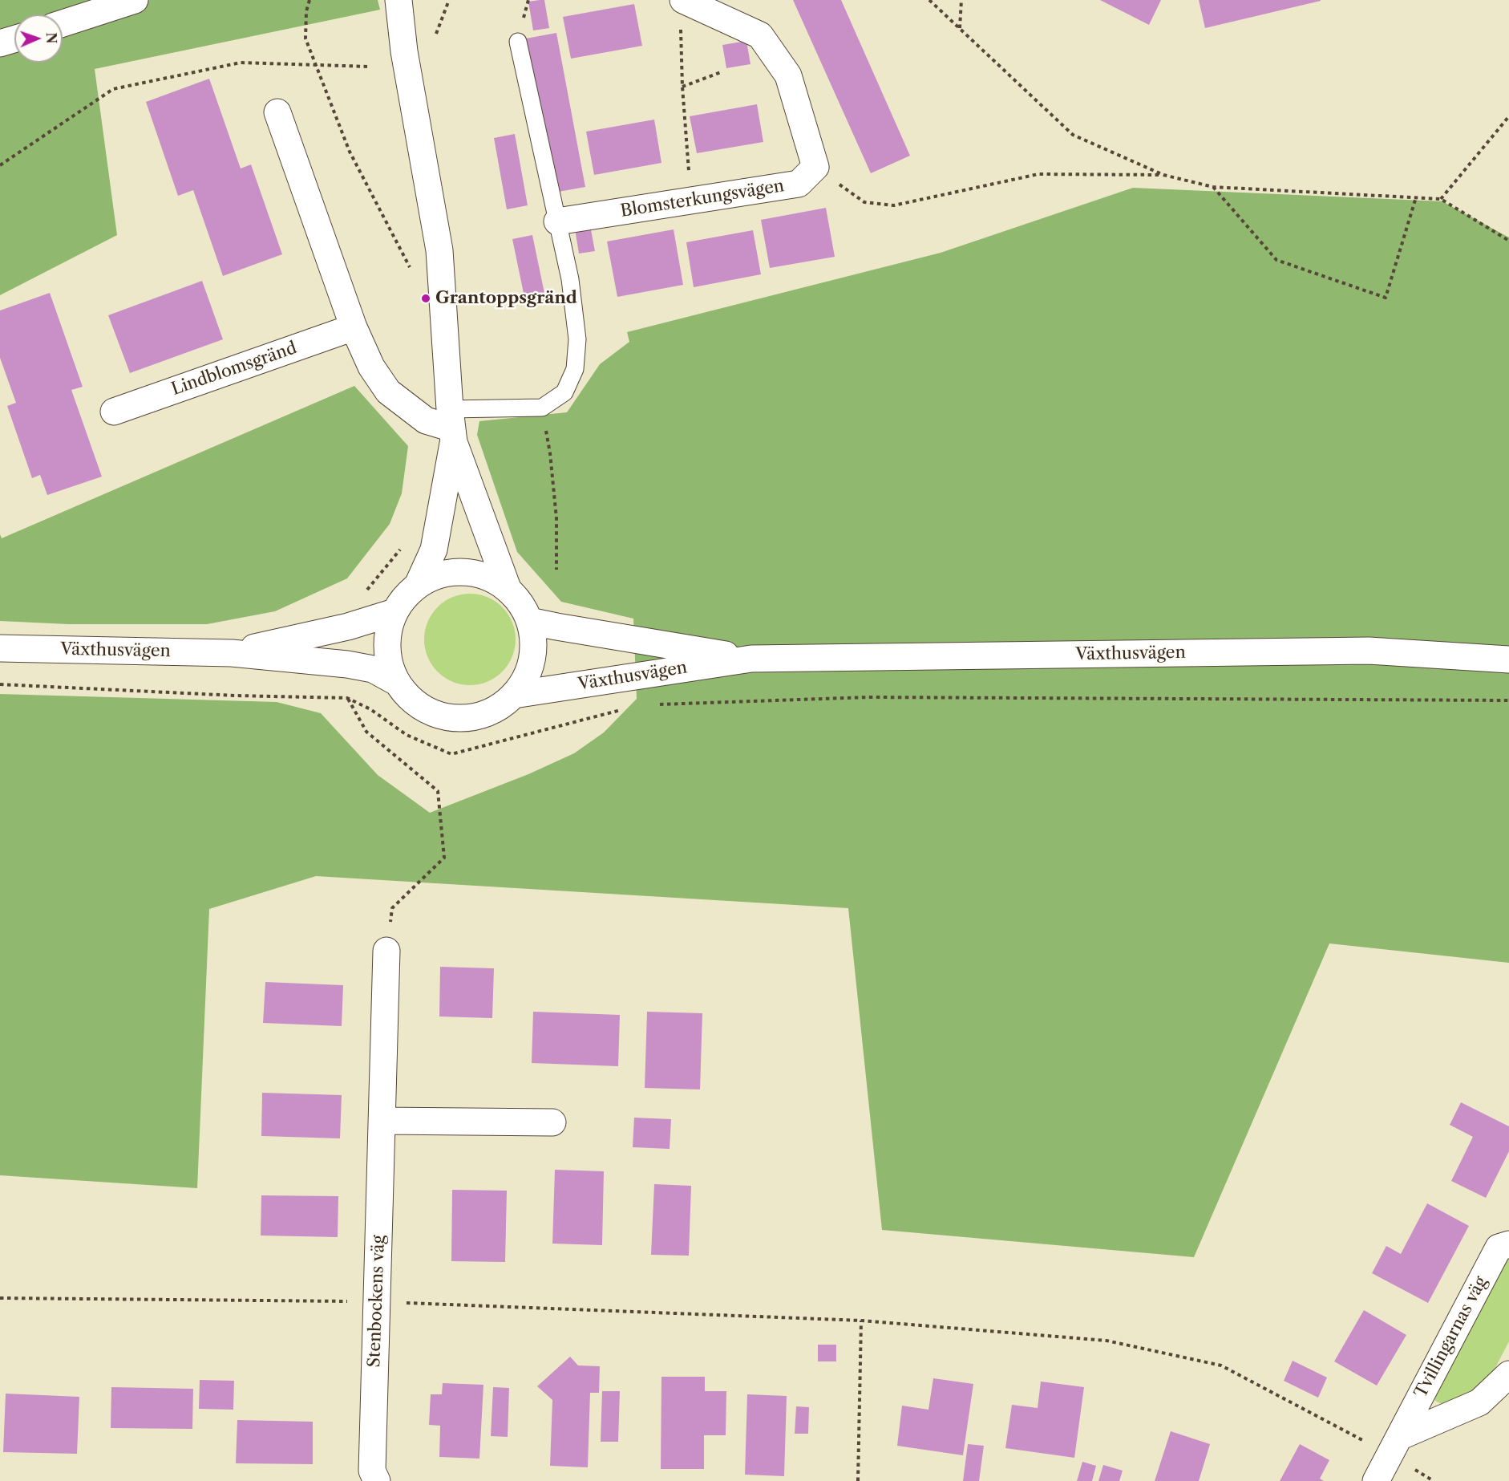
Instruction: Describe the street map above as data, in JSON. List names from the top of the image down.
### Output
{
  "streets": {
    "street": [
      "Blomsterkungsvägen",
      "Lindblomsgränd",
      "Växthusvägen",
      "Stenbockens väg",
      "Tvillingarnas väg"
    ]
  },
  "places": ["Grantoppsgränd"],
  "north": "right"
}
